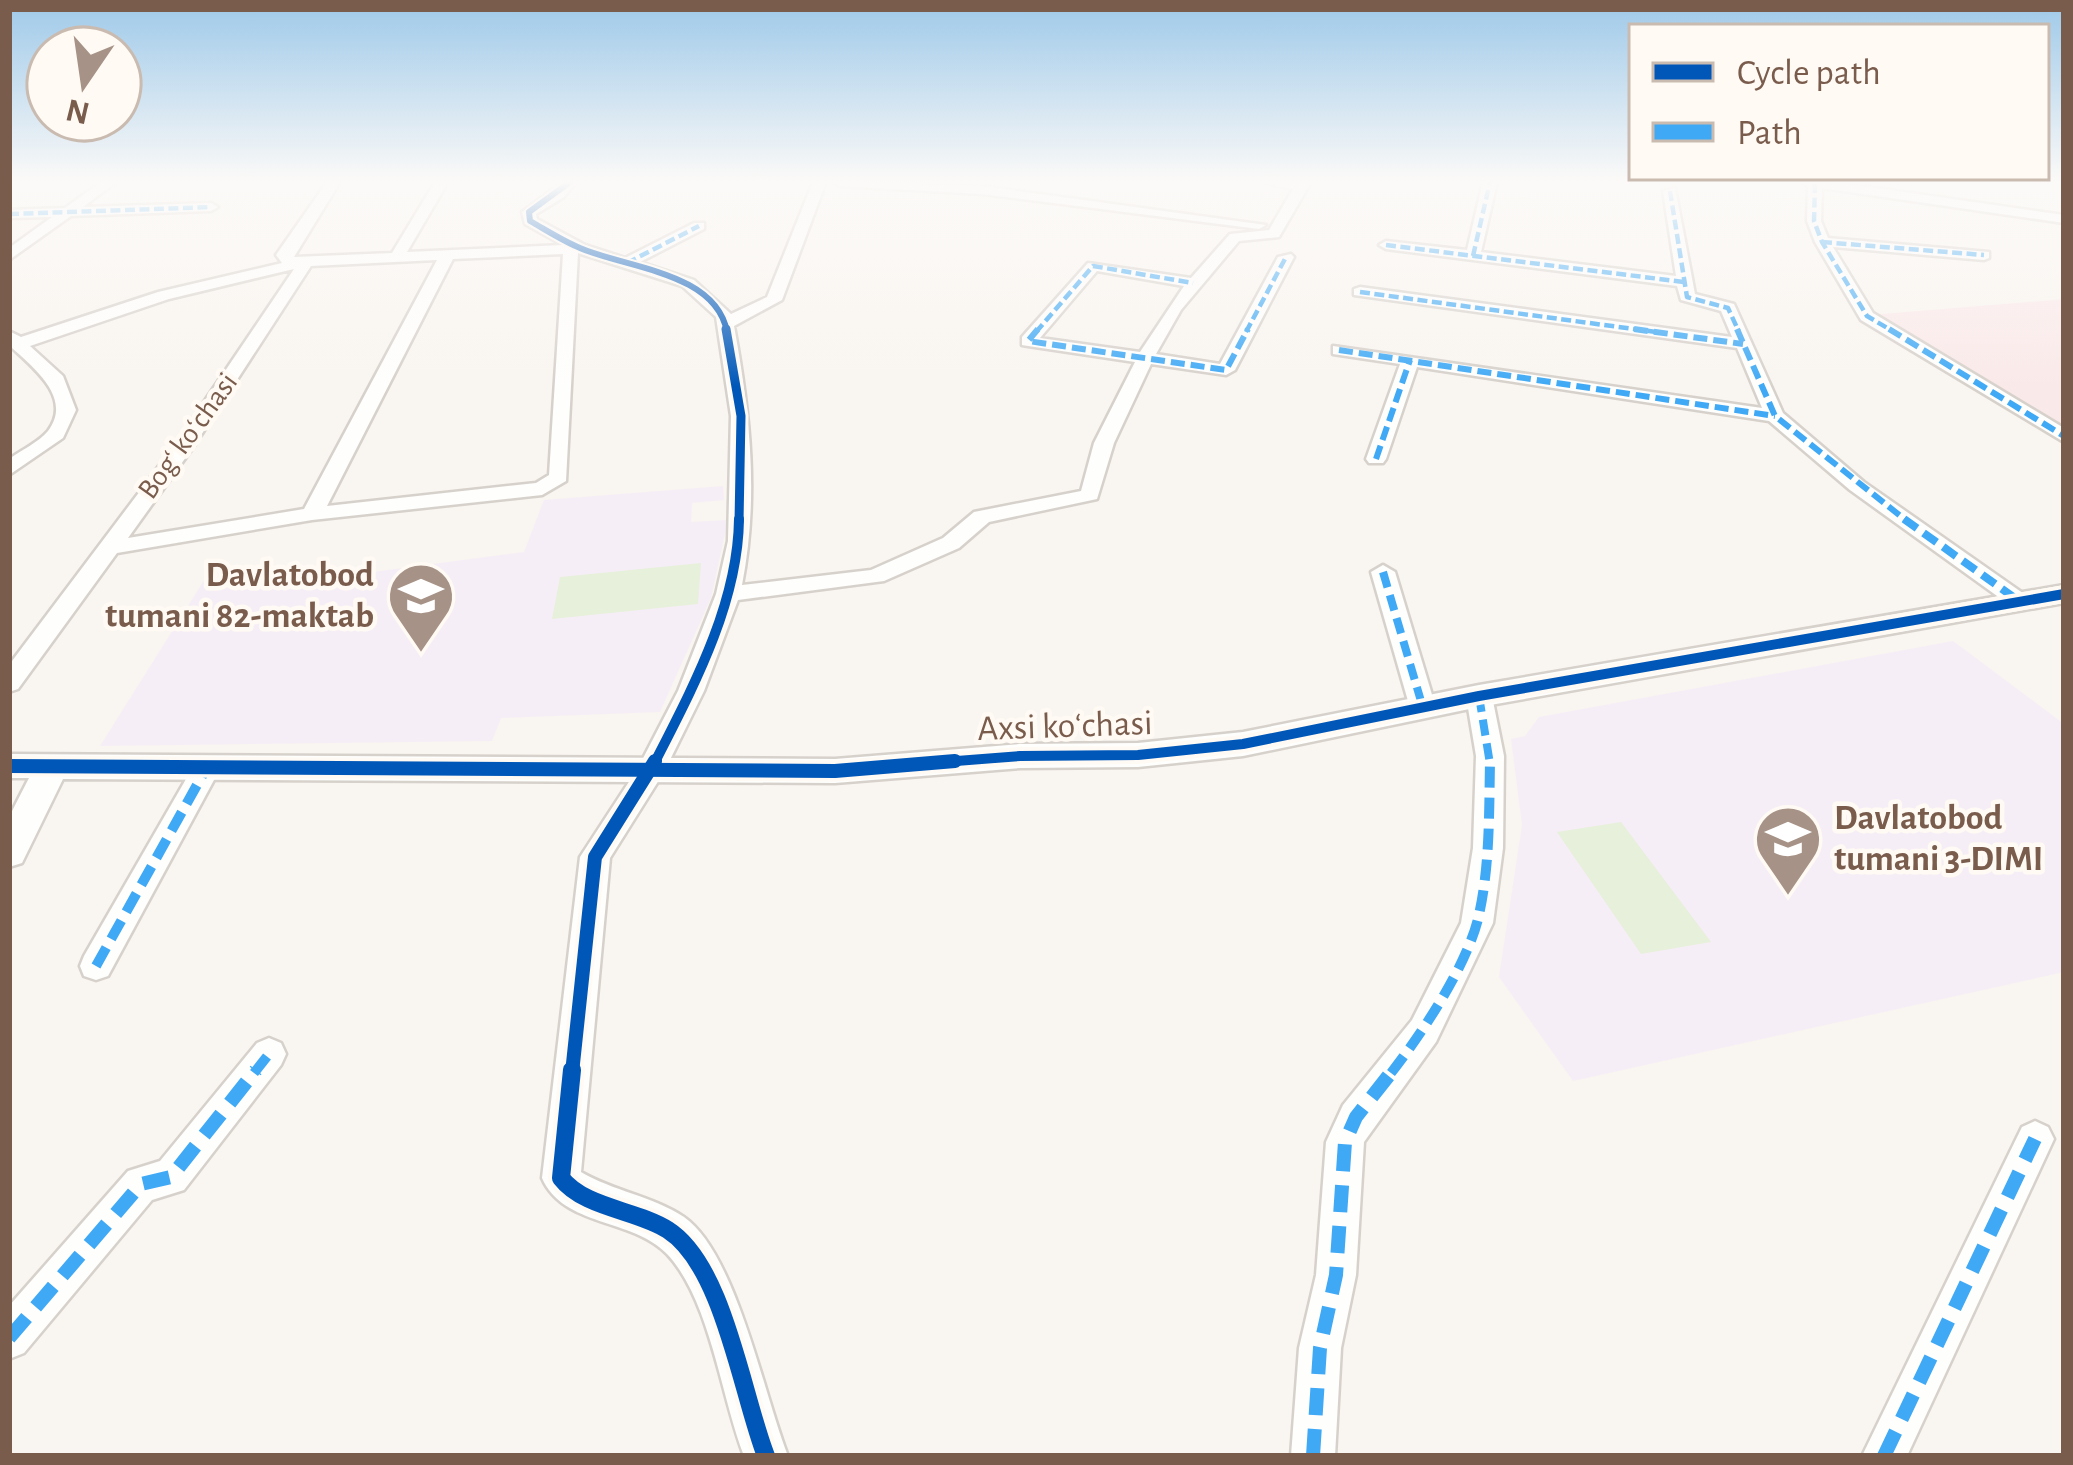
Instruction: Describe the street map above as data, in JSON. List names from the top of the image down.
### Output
{
  "streets": {
    "street": ["Bogʻ koʻchasi", "Axsi koʻchasi"]
  },
  "places": {
    "school or university": ["Davlatobod tumani 82-maktab", "Davlatobod tumani 3-DIMI"]
  },
  "legend": ["Cycle path", "Path"],
  "north": "bottom"
}
